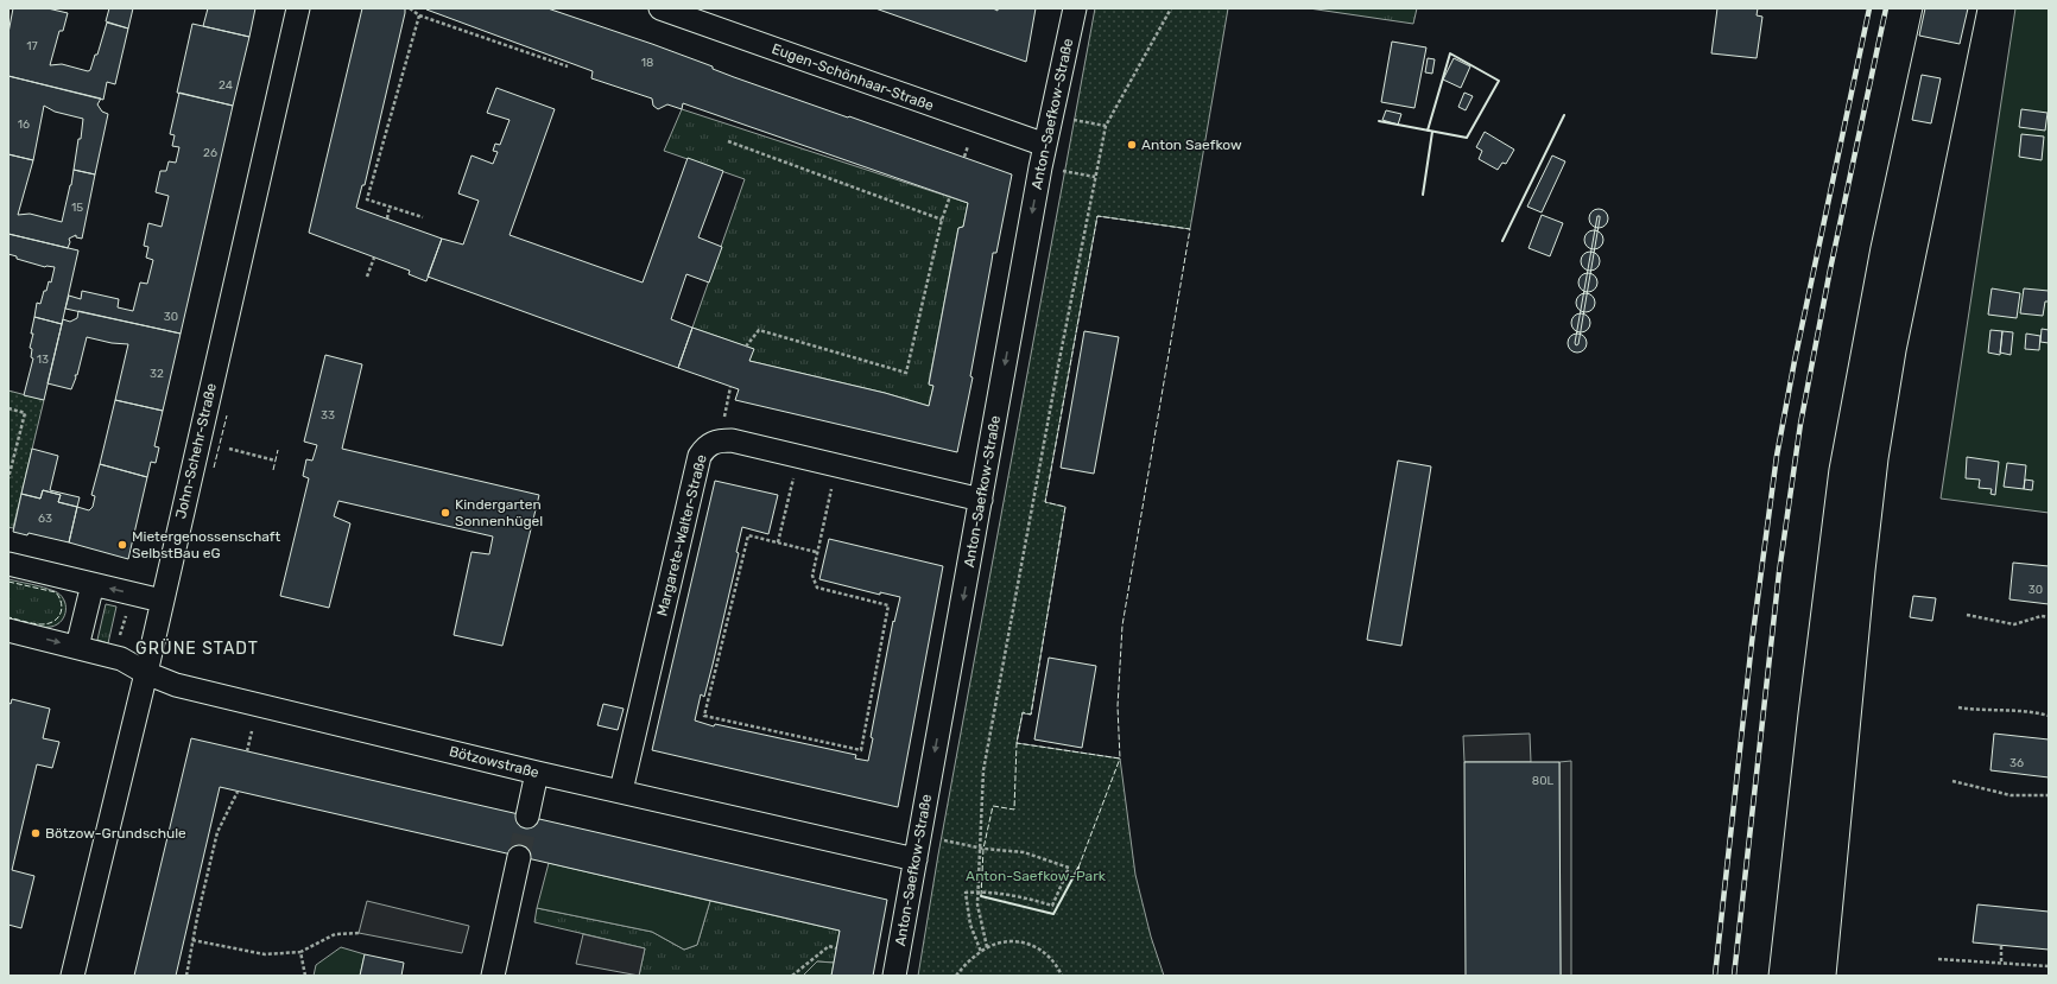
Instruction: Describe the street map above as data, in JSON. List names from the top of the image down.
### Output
{
  "streets": {
    "street": [
      "Eugen-Schönhaar-Straße",
      "Anton-Saefkow-Straße",
      "John-Schehr-Straße",
      "Margarete-Walter-Straße",
      "Bötzowstraße"
    ]
  },
  "crossings": [
    ["Eugen-Schönhaar-Straße", "Anton-Saefkow-Straße"],
    ["Anton-Saefkow-Straße", "Margarete-Walter-Straße"],
    ["Anton-Saefkow-Straße", "Bötzowstraße"],
    ["John-Schehr-Straße", "Bötzowstraße"],
    ["Margarete-Walter-Straße", "Bötzowstraße"]
  ],
  "one_way": ["Anton-Saefkow-Straße"],
  "districts": ["GRÜNE STADT"],
  "parks": ["Anton-Saefkow-Park"],
  "places": [
    "Anton Saefkow",
    "Kindergarten Sonnenhügel",
    "Mietergenossenschaft SelbstBau eG",
    "Bötzow-Grundschule"
  ],
  "house_numbers": [
    "17",
    "18",
    "24",
    "16",
    "26",
    "15",
    "30",
    "13",
    "32",
    "33",
    "63",
    "30",
    "36",
    "80L"
  ]
}
